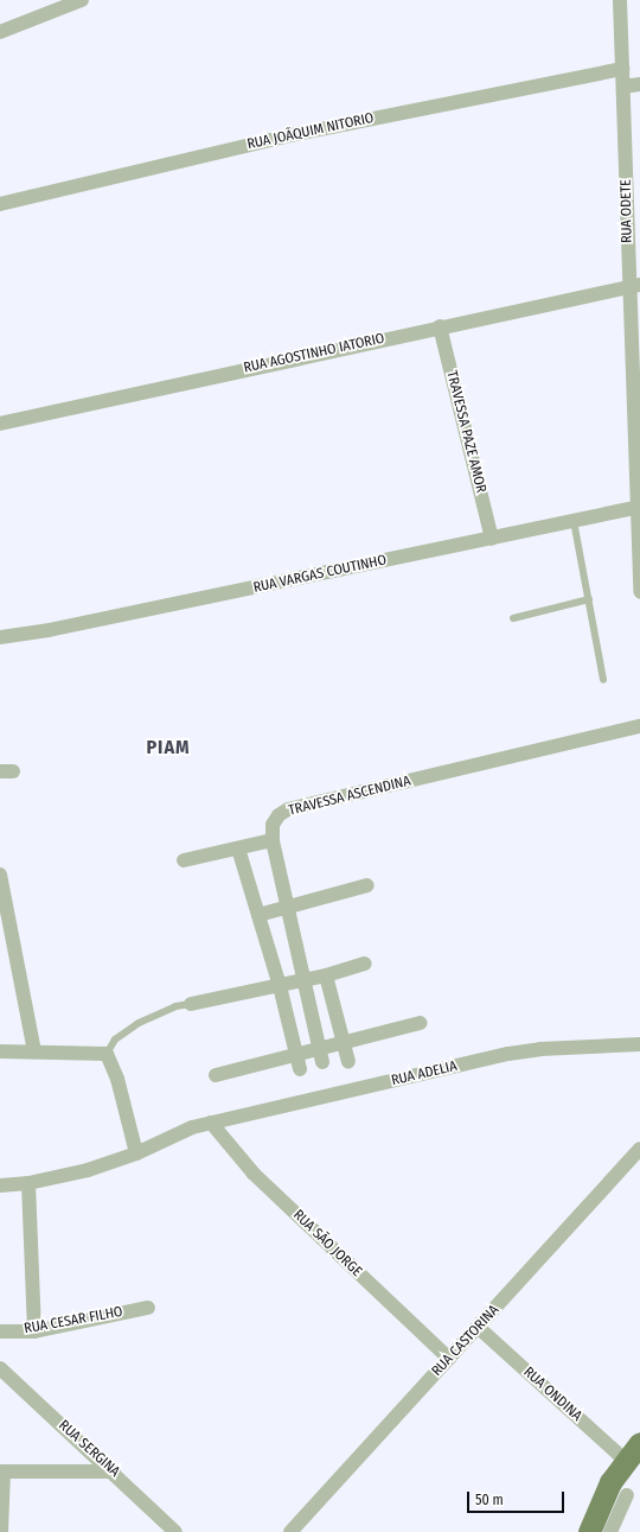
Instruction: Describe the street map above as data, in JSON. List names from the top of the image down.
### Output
{
  "streets": {
    "street": [
      "RUA JOÃQUIM NITORIO",
      "RUA ODETE",
      "RUA AGOSTINHO IATORIO",
      "TRAVESSA PAZE AMOR",
      "RUA VARGAS COUTINHO",
      "TRAVESSA ASCENDINA",
      "RUA ADELIA",
      "RUA SÃO JORGE",
      "RUA CESAR FILHO",
      "RUA CASTORINA",
      "RUA ONDINA",
      "RUA SERGINA"
    ]
  },
  "crossings": [
    ["RUA JOÃQUIM NITORIO", "RUA ODETE"],
    ["RUA ODETE", "RUA AGOSTINHO IATORIO"],
    ["RUA ODETE", "RUA VARGAS COUTINHO"],
    ["RUA AGOSTINHO IATORIO", "TRAVESSA PAZE AMOR"],
    ["TRAVESSA PAZE AMOR", "RUA VARGAS COUTINHO"],
    ["RUA ADELIA", "RUA SÃO JORGE"],
    ["RUA SÃO JORGE", "RUA CASTORINA"],
    ["RUA CASTORINA", "RUA ONDINA"]
  ],
  "districts": ["PIAM"],
  "scale_bar": "50 m"
}
